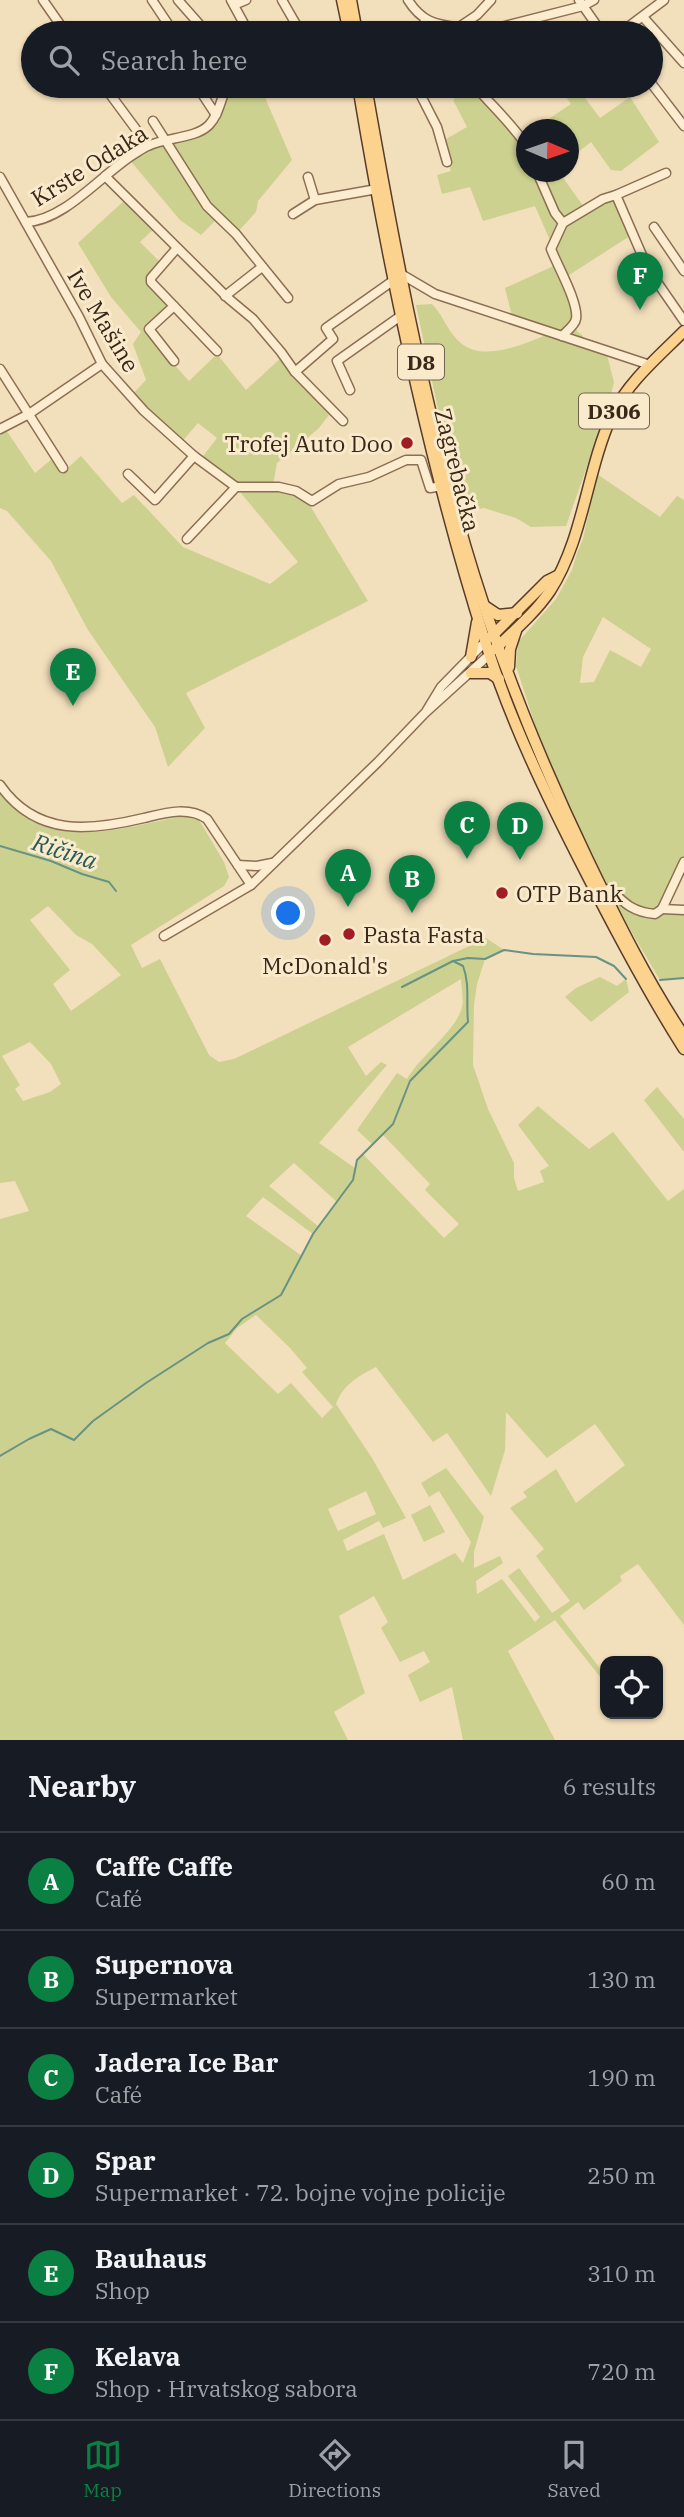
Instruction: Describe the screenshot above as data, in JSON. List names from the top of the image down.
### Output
{
  "streets": {
    "main road": ["D8", "D306", "Zagrebačka"],
    "street": ["Krste Odaka", "Ive Mašine"]
  },
  "crossings": [
    ["Krste Odaka", "Ive Mašine"],
    ["D8", "D306"],
    ["D8", "Zagrebačka"],
    ["D306", "Zagrebačka"]
  ],
  "water": ["Ričina"],
  "places": [
    "Trofej Auto Doo",
    "OTP Bank",
    "Pasta Fasta",
    "McDonald's"
  ],
  "north": "right",
  "page": {
    "search": "Search here",
    "pins": [
      "F",
      "E",
      "C",
      "D",
      "A",
      "B"
    ],
    "heading": ["Nearby", "6 results"],
    "list": [
      {
        "mark": "A",
        "name": "Caffe Caffe",
        "note": "Café",
        "value": "60 m"
      },
      {
        "mark": "B",
        "name": "Supernova",
        "note": "Supermarket",
        "value": "130 m"
      },
      {
        "mark": "C",
        "name": "Jadera Ice Bar",
        "note": "Café",
        "value": "190 m"
      },
      {
        "mark": "D",
        "name": "Spar",
        "note": "Supermarket · 72. bojne vojne policije",
        "value": "250 m"
      },
      {
        "mark": "E",
        "name": "Bauhaus",
        "note": "Shop",
        "value": "310 m"
      },
      {
        "mark": "F",
        "name": "Kelava",
        "note": "Shop · Hrvatskog sabora",
        "value": "720 m"
      }
    ],
    "nav": ["Map", "Directions", "Saved"]
  }
}
